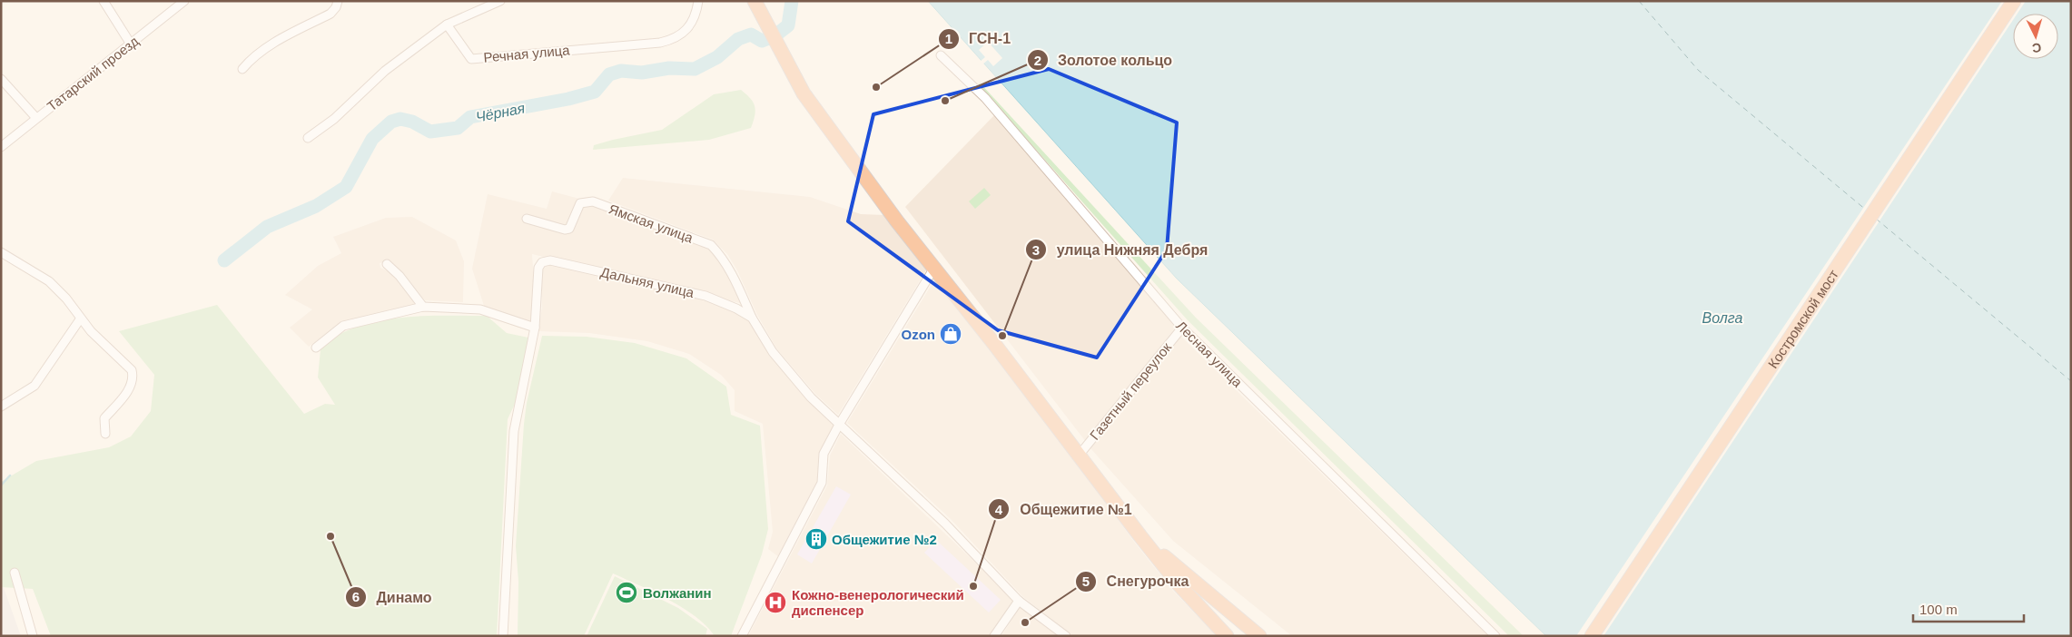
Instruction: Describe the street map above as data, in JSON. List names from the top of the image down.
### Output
{
  "streets": {
    "highway": ["Костромской мост"],
    "street": [
      "Речная улица",
      "Татарский проезд",
      "Ямская улица",
      "Дальняя улица",
      "Лесная улица",
      "Газетный переулок"
    ]
  },
  "crossings": [
    ["Ямская улица", "Дальняя улица"],
    ["Лесная улица", "Газетный переулок"]
  ],
  "water": ["Чёрная", "Волга"],
  "places": {
    "other": [
      "ГСН-1",
      "Золотое кольцо",
      "улица Нижняя Дебря",
      "Динамо",
      "Общежитие №1",
      "Снегурочка"
    ],
    "shop": ["Ozon"],
    "building": ["Общежитие №2"],
    "sports": ["Волжанин"],
    "hospital": ["Кожно-венерологический диспенсер"]
  },
  "scale_bar": "100 m",
  "north": "bottom"
}
